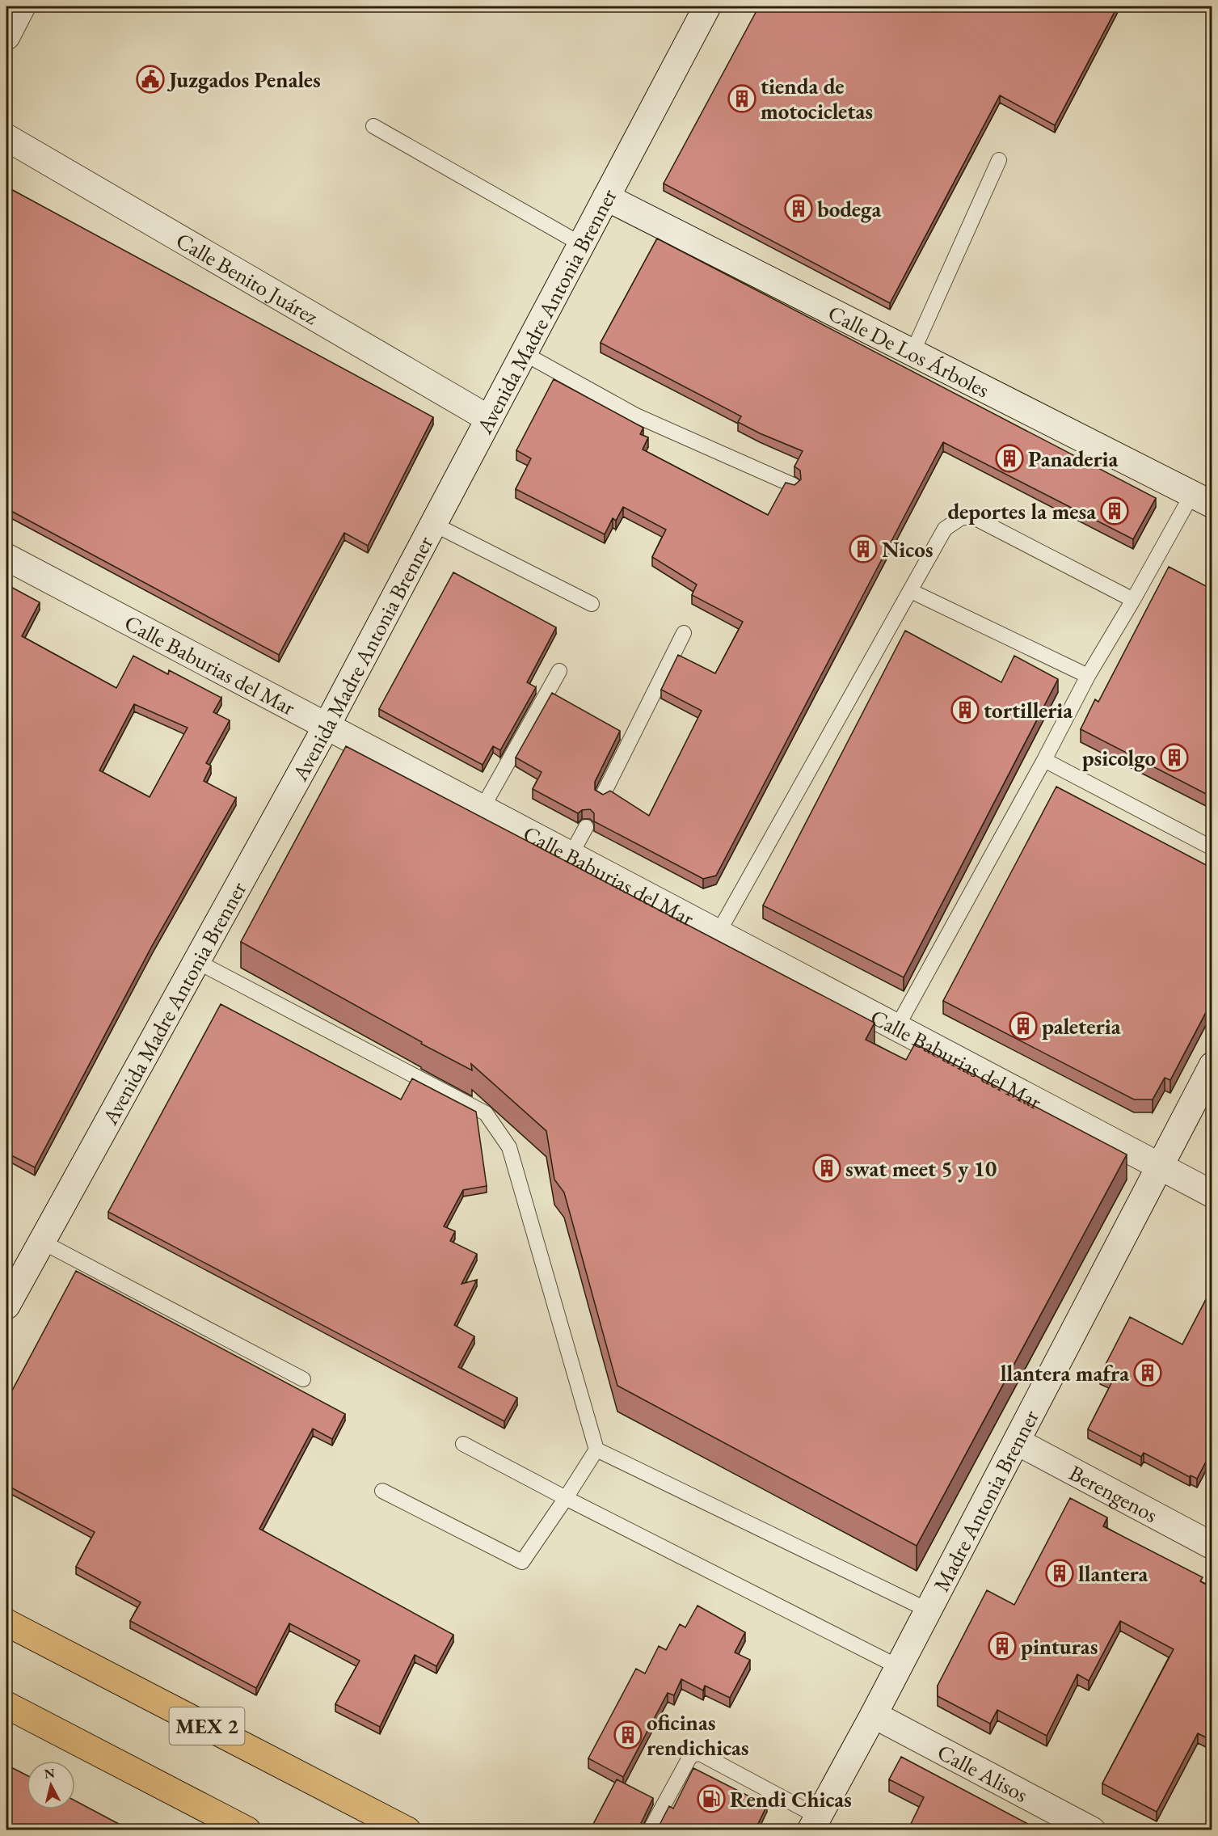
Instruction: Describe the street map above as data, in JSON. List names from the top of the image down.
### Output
{
  "streets": {
    "main road": ["MEX 2"],
    "street": [
      "Calle Benito Juárez",
      "Avenida Madre Antonia Brenner",
      "Calle De Los Árboles",
      "Calle Baburias del Mar",
      "Berengenos",
      "Madre Antonia Brenner",
      "Calle Alisos"
    ]
  },
  "crossings": [
    ["Calle Benito Juárez", "Avenida Madre Antonia Brenner"],
    ["Avenida Madre Antonia Brenner", "Calle De Los Árboles"],
    ["Avenida Madre Antonia Brenner", "Calle Baburias del Mar"],
    ["Calle Baburias del Mar", "Madre Antonia Brenner"],
    ["Berengenos", "Madre Antonia Brenner"],
    ["Madre Antonia Brenner", "Calle Alisos"]
  ],
  "places": {
    "public building": ["Juzgados Penales"],
    "building": [
      "tienda de motocicletas",
      "bodega",
      "Panaderia",
      "deportes la mesa",
      "Nicos",
      "tortilleria",
      "psicolgo",
      "paleteria",
      "swat meet 5 y 10",
      "llantera mafra",
      "llantera",
      "pinturas",
      "oficinas rendichicas"
    ],
    "fuel station": ["Rendi Chicas"]
  },
  "north": "top"
}
